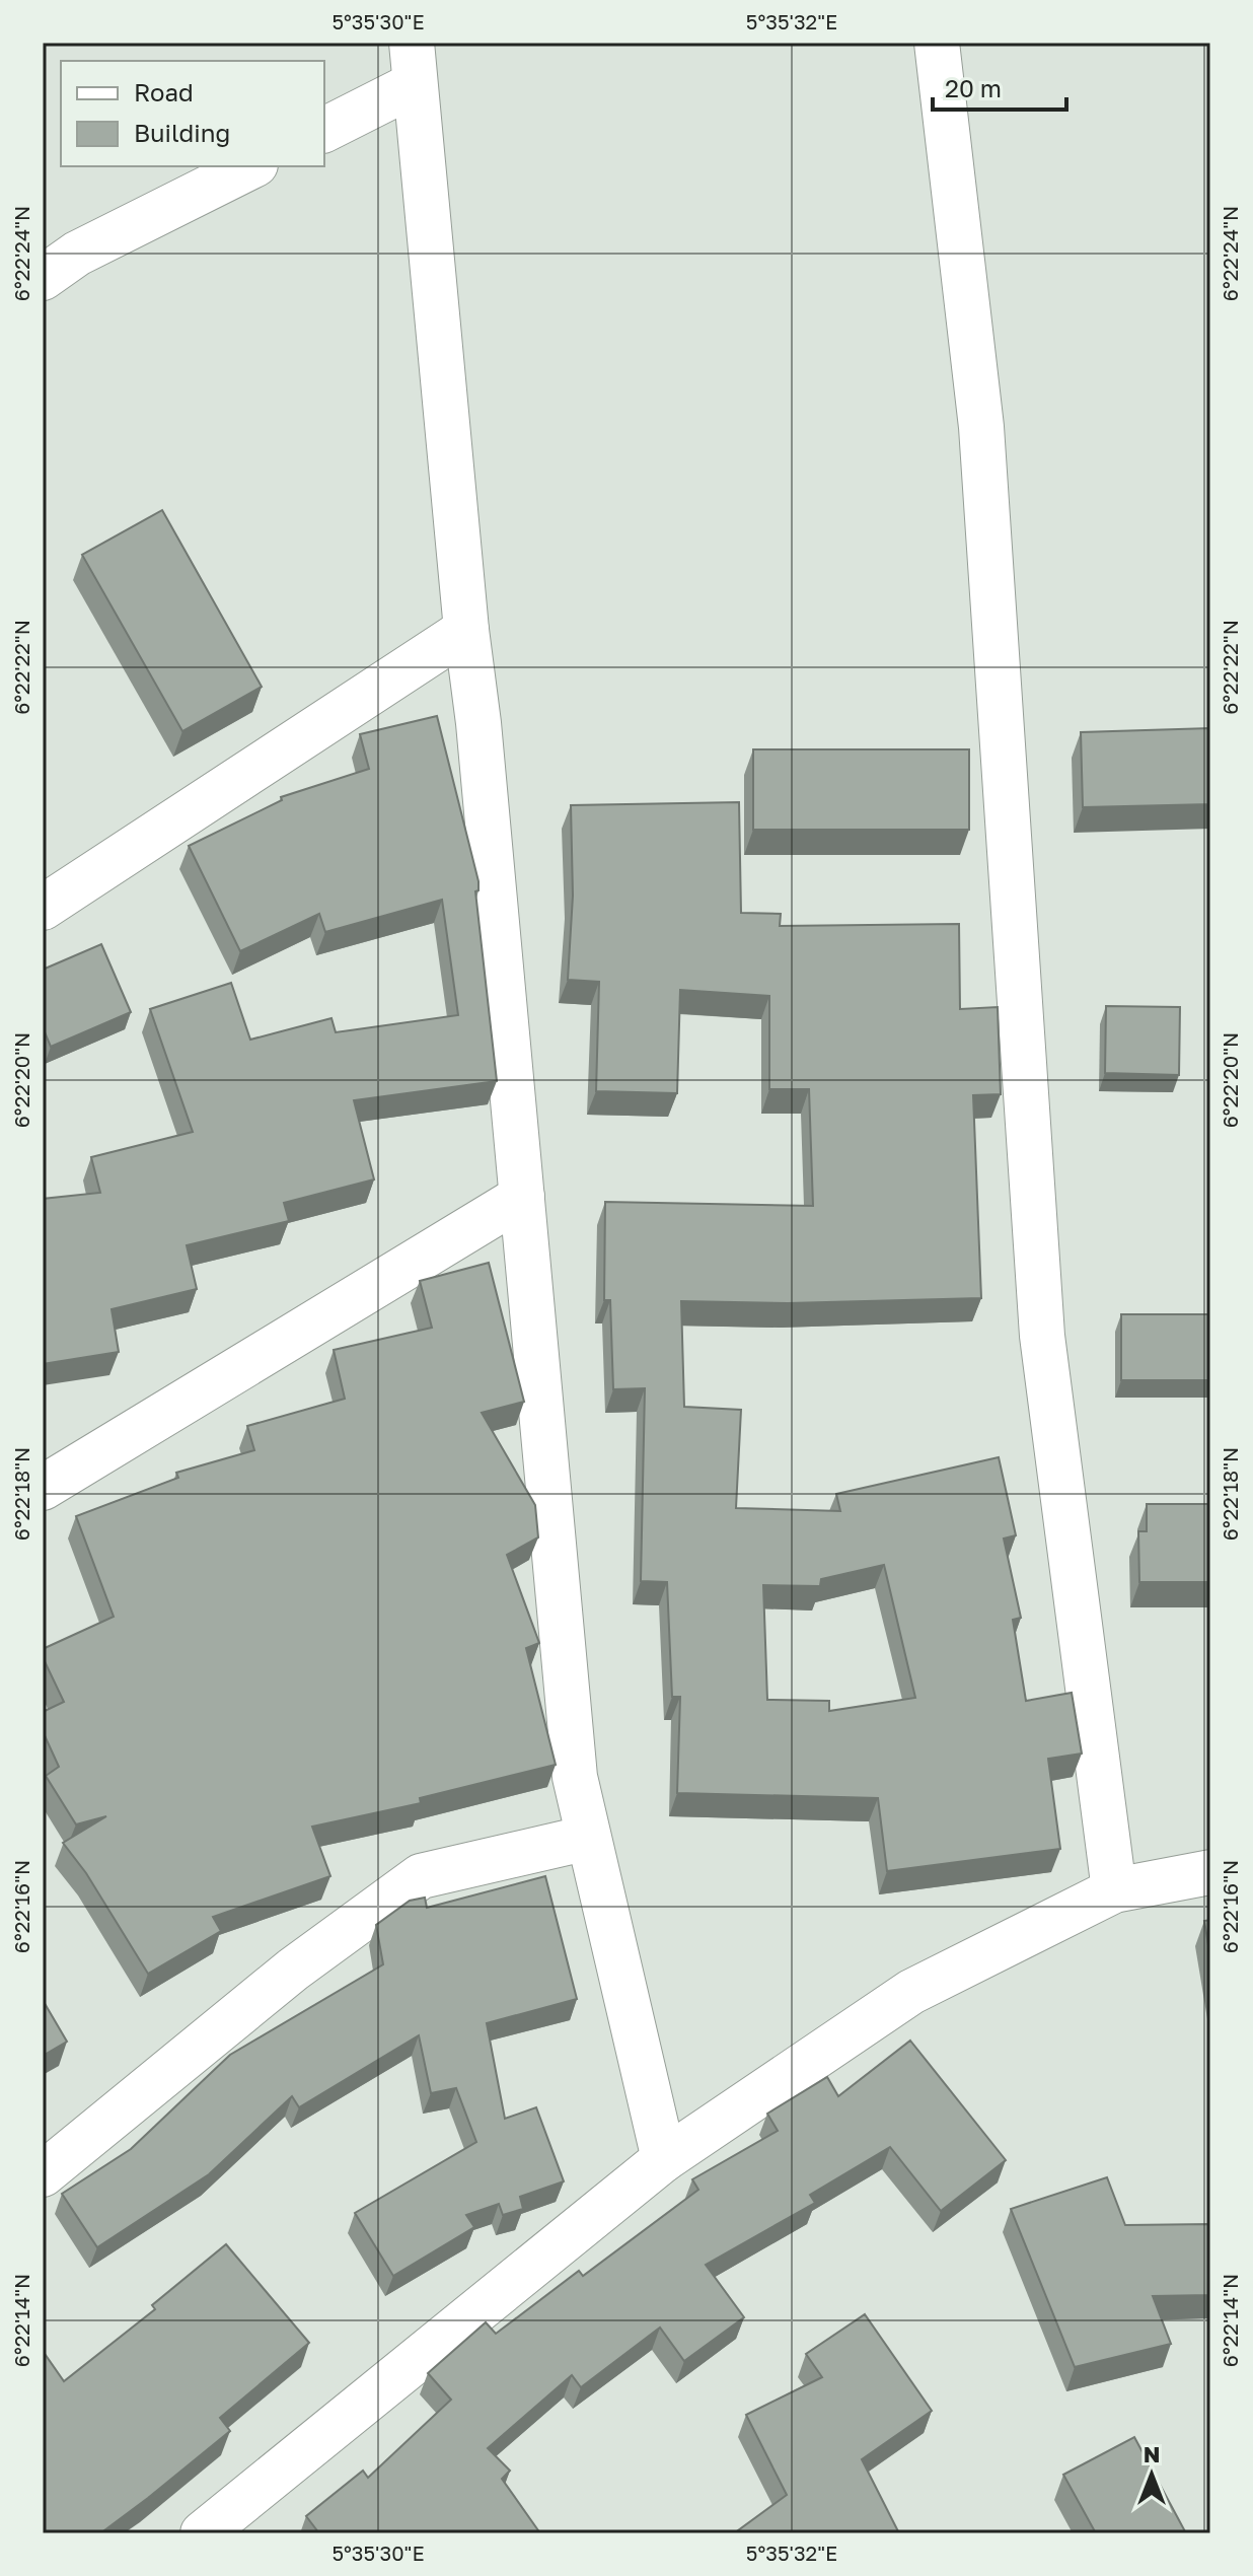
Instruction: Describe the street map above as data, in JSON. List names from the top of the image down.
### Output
{
  "legend": ["Road", "Building"],
  "scale_bar": "20 m",
  "north": "top",
  "coordinates": [
    "5°35'30\"E",
    "5°35'32\"E",
    "6°22'24\"N",
    "6°22'22\"N",
    "6°22'20\"N",
    "6°22'18\"N",
    "6°22'16\"N",
    "6°22'14\"N"
  ]
}
